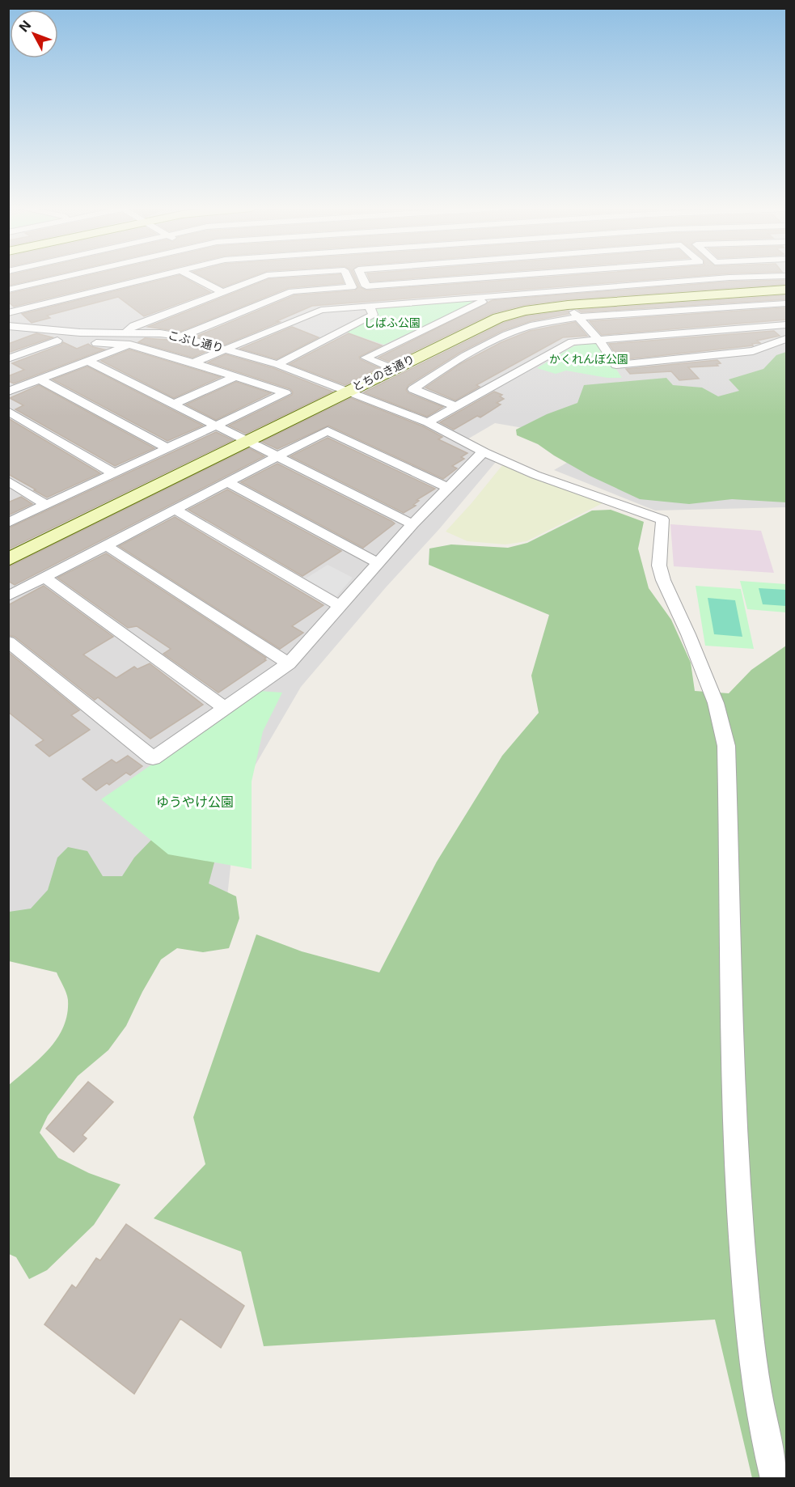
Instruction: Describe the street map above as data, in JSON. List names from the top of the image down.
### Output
{
  "streets": {
    "street": ["こぶし通り", "とちのき通り"]
  },
  "crossings": [
    ["こぶし通り", "とちのき通り"]
  ],
  "parks": ["しばふ公園", "かくれんぼ公園", "ゆうやけ公園"],
  "north": "top left"
}
